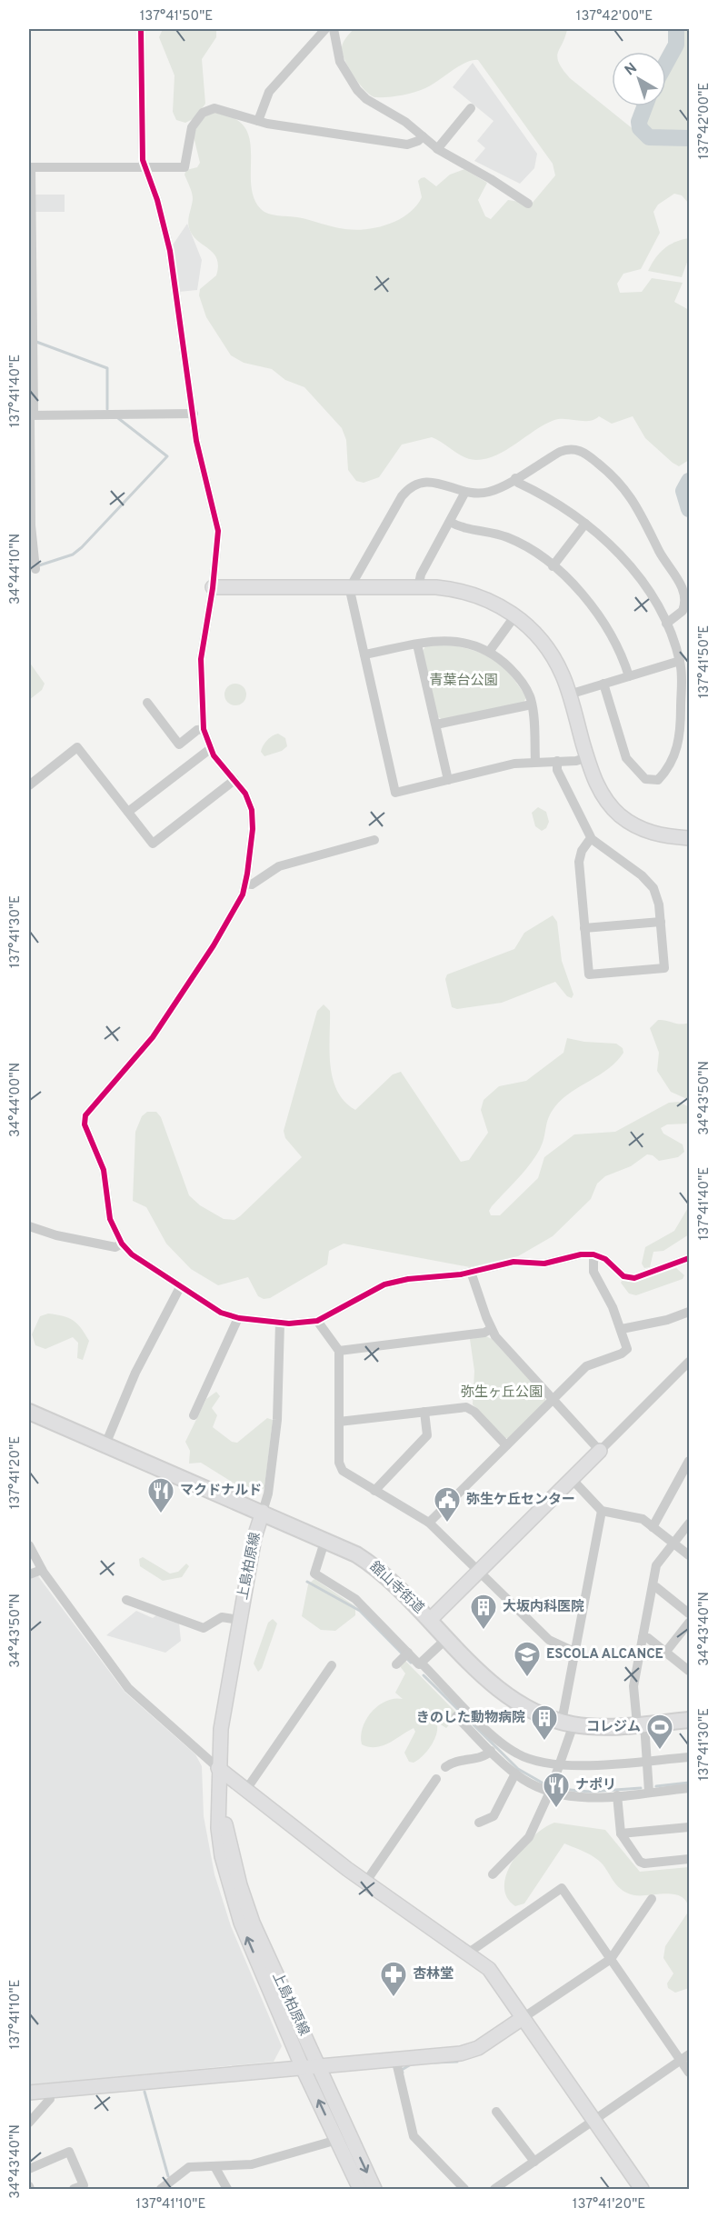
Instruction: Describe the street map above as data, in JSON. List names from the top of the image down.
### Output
{
  "streets": {
    "main road": ["舘山寺街道"],
    "street": ["上島柏原線"]
  },
  "crossings": [
    ["上島柏原線", "舘山寺街道"]
  ],
  "parks": ["青葉台公園", "弥生ヶ丘公園"],
  "places": {
    "restaurant": ["マクドナルド", "ナポリ"],
    "public building": ["弥生ケ丘センター"],
    "building": ["大坂内科医院", "きのした動物病院"],
    "school or university": ["ESCOLA ALCANCE"],
    "sports": ["コレジム"],
    "pharmacy": ["杏林堂"]
  },
  "north": "top left",
  "coordinates": [
    "137°41'50\"E",
    "137°42'00\"E",
    "137°41'40\"E",
    "34°44'10\"N",
    "137°41'30\"E",
    "34°43'50\"N",
    "34°44'00\"N",
    "137°41'20\"E",
    "34°43'40\"N",
    "137°41'10\"E"
  ]
}
